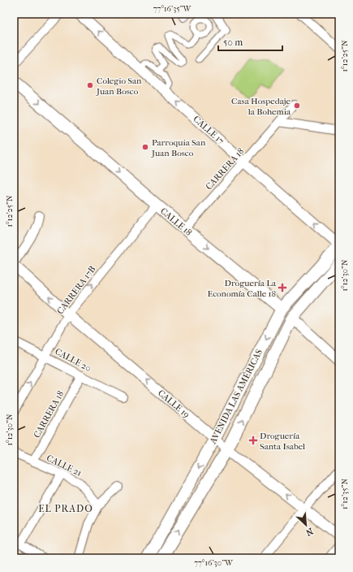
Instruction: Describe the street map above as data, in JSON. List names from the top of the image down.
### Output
{
  "streets": {
    "main road": ["CALLE 18", "AVENIDA LAS AMÉRICAS"],
    "street": [
      "CALLE 17",
      "CARRERA 18",
      "CARRERA 17B",
      "CALLE 20",
      "CALLE 19",
      "CALLE 21"
    ]
  },
  "crossings": [
    ["CALLE 17", "CARRERA 18"],
    ["CALLE 17", "AVENIDA LAS AMÉRICAS"],
    ["CARRERA 18", "CALLE 18"],
    ["CARRERA 18", "CALLE 20"],
    ["CARRERA 18", "CALLE 21"],
    ["CALLE 18", "CARRERA 17B"],
    ["CALLE 18", "AVENIDA LAS AMÉRICAS"],
    ["CARRERA 17B", "CALLE 20"],
    ["CARRERA 17B", "CALLE 19"],
    ["AVENIDA LAS AMÉRICAS", "CALLE 19"]
  ],
  "one_way": [
    "CALLE 17",
    "CALLE 18",
    "CARRERA 17B",
    "CALLE 19"
  ],
  "districts": ["EL PRADO"],
  "places": {
    "other": ["Colegio San Juan Bosco", "Casa Hospedaje la Bohemia", "Parroquia San Juan Bosco"],
    "health": ["Droguería La Economía Calle 18", "Droguería Santa Isabel"]
  },
  "scale_bar": "50 m",
  "north": "bottom right",
  "coordinates": [
    "77°16'35\"W",
    "1°12'25\"N",
    "1°12'30\"N",
    "1°12'35\"N",
    "77°16'30\"W"
  ]
}
